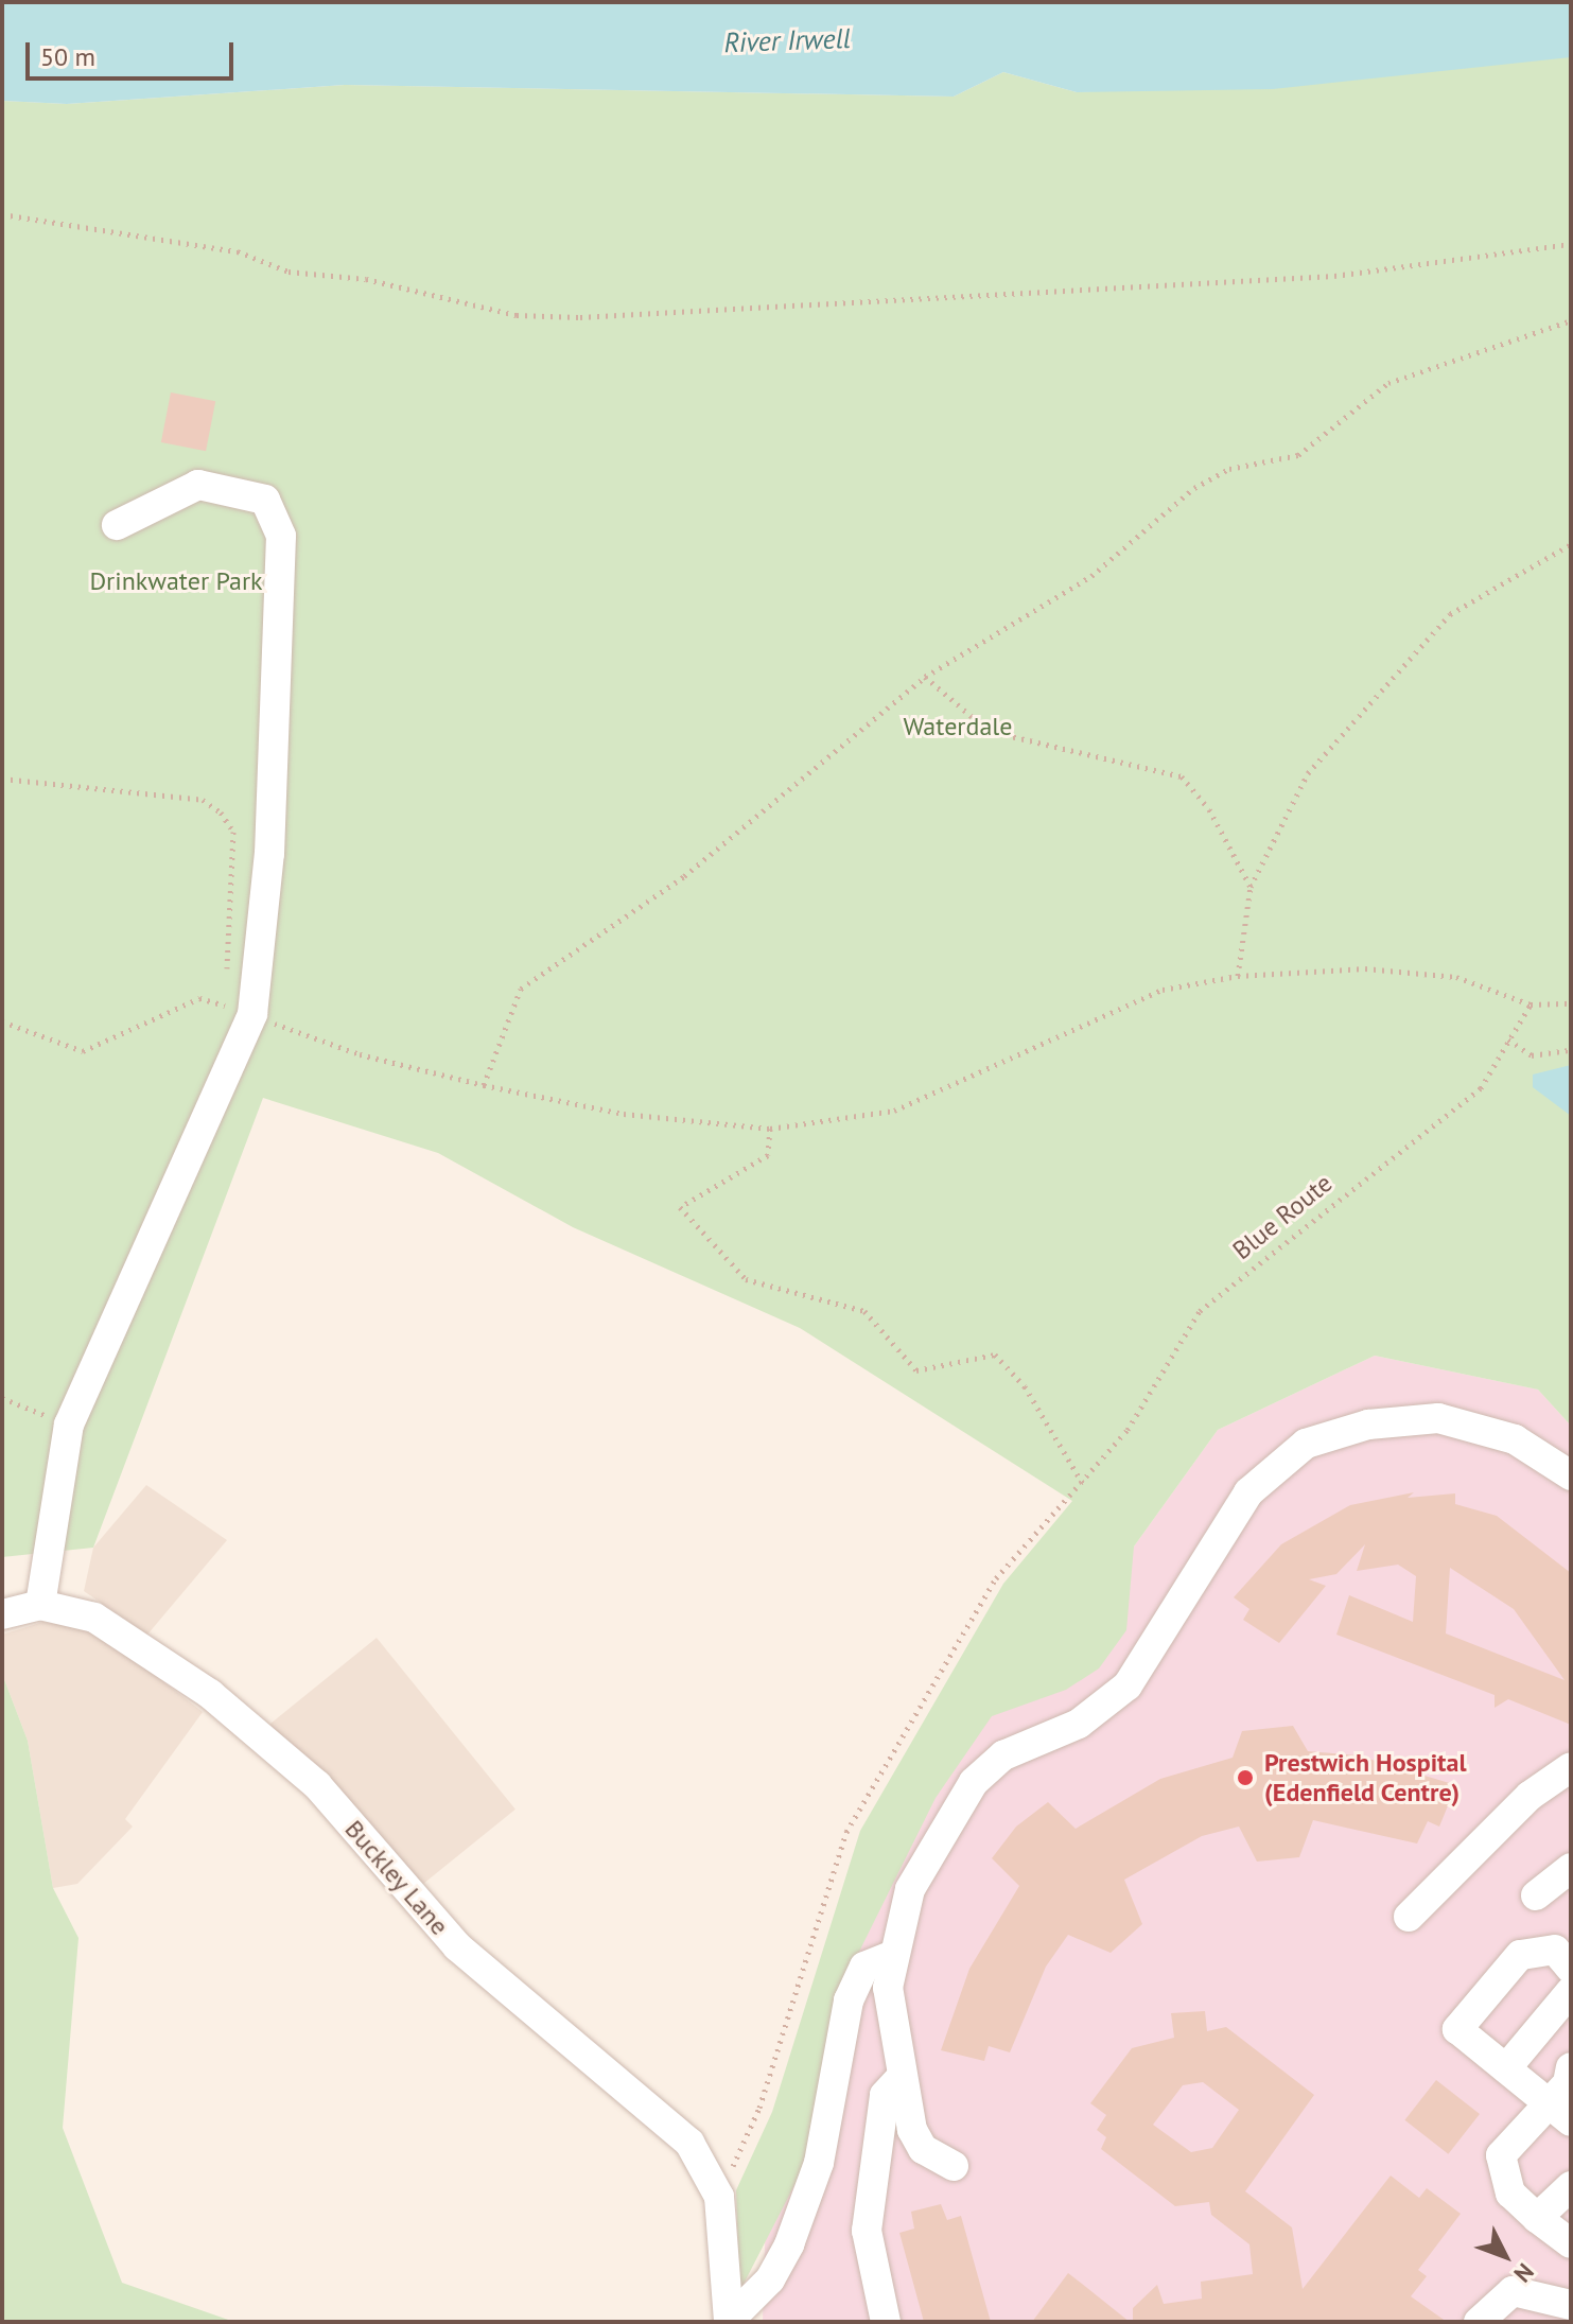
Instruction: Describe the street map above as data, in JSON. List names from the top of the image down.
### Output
{
  "streets": {
    "street": ["Buckley Lane"],
    "path": ["Blue Route"]
  },
  "crossings": [
    ["Blue Route", "Buckley Lane"]
  ],
  "water": ["River Irwell"],
  "parks": ["Drinkwater Park", "Waterdale"],
  "places": ["Prestwich Hospital (Edenfield Centre)"],
  "scale_bar": "50 m",
  "north": "bottom right"
}
